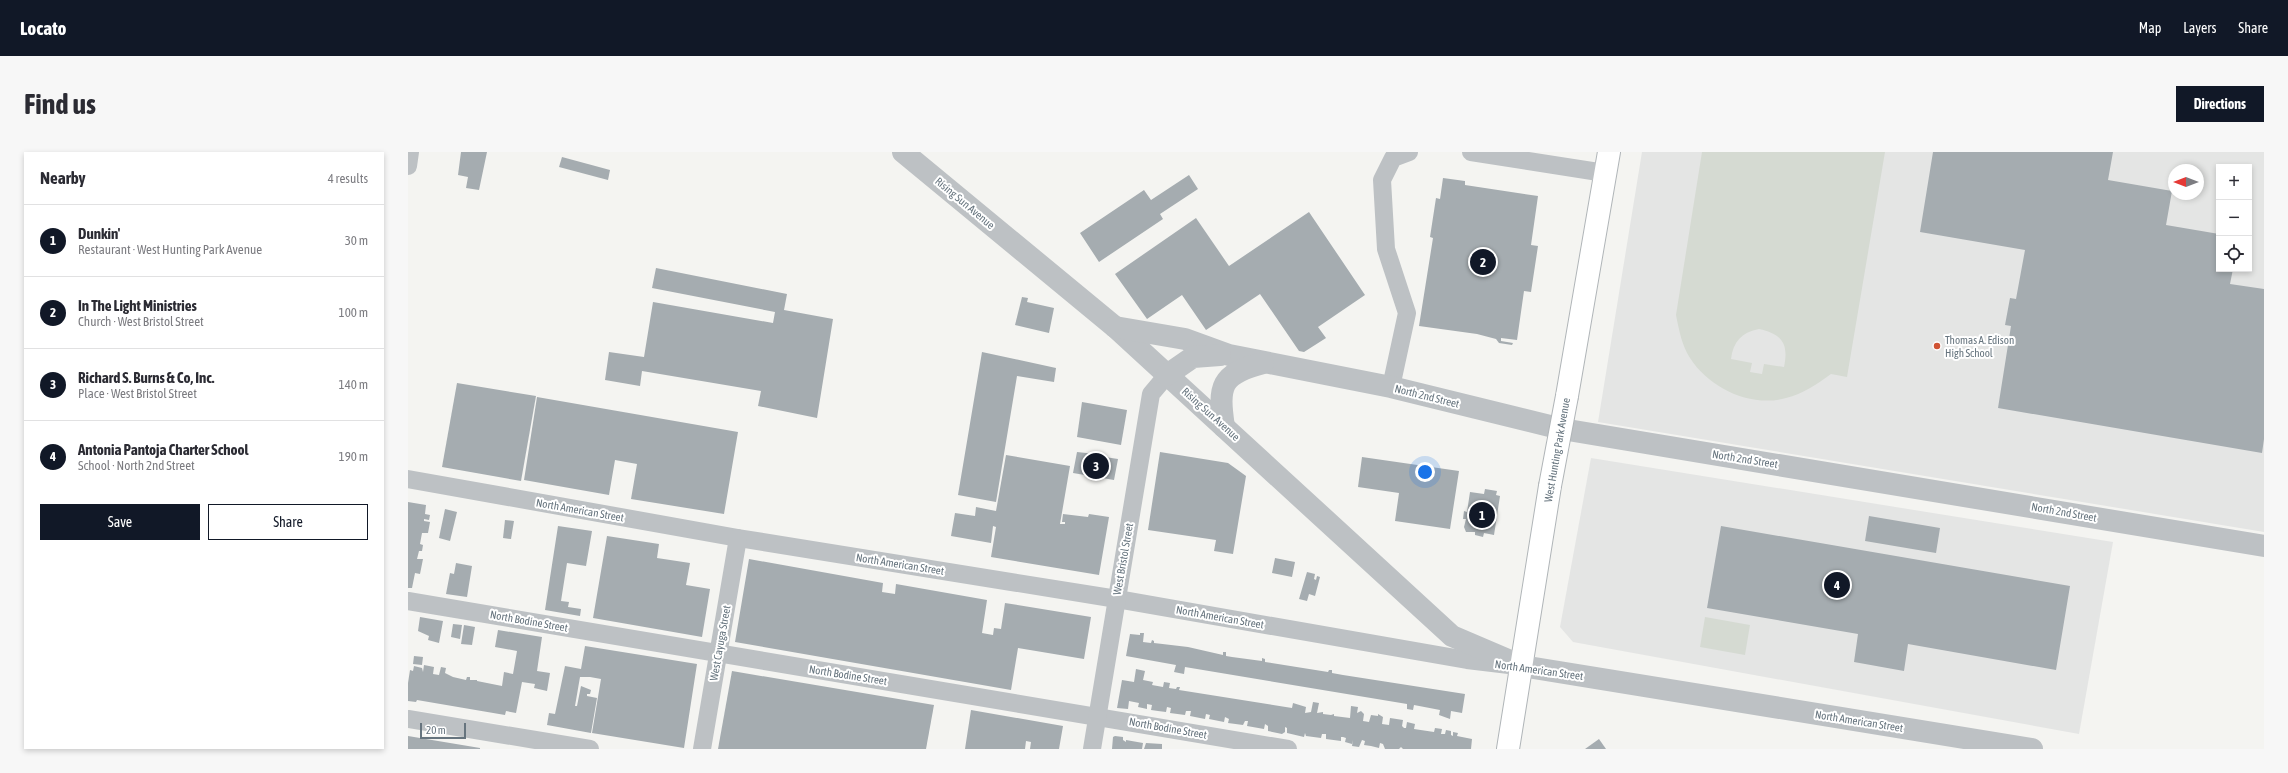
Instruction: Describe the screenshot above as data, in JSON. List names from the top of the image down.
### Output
{
  "streets": {
    "main road": ["West Hunting Park Avenue"],
    "street": [
      "Rising Sun Avenue",
      "North 2nd Street",
      "North American Street",
      "West Bristol Street",
      "North Bodine Street",
      "West Cayuga Street"
    ]
  },
  "crossings": [
    ["Rising Sun Avenue", "North 2nd Street"],
    ["Rising Sun Avenue", "West Hunting Park Avenue"],
    ["Rising Sun Avenue", "North American Street"],
    ["Rising Sun Avenue", "West Bristol Street"],
    ["North 2nd Street", "West Bristol Street"],
    ["West Hunting Park Avenue", "North American Street"],
    ["North American Street", "West Bristol Street"],
    ["North American Street", "West Cayuga Street"],
    ["West Bristol Street", "North Bodine Street"],
    ["North Bodine Street", "West Cayuga Street"]
  ],
  "places": ["Thomas A. Edison High School"],
  "scale_bar": "20 m",
  "north": "left",
  "page": {
    "header": "Locato",
    "nav": ["Map", "Layers", "Share"],
    "buttons": [
      "Directions",
      ["Save", "Share"]
    ],
    "title": "Find us",
    "heading": ["Nearby", "4 results"],
    "map_buttons": ["+", "−"],
    "list": [
      {
        "mark": "1",
        "name": "Dunkin'",
        "note": "Restaurant · West Hunting Park Avenue",
        "value": "30 m"
      },
      {
        "mark": "2",
        "name": "In The Light Ministries",
        "note": "Church · West Bristol Street",
        "value": "100 m"
      },
      {
        "mark": "3",
        "name": "Richard S. Burns & Co, Inc.",
        "note": "Place · West Bristol Street",
        "value": "140 m"
      },
      {
        "mark": "4",
        "name": "Antonia Pantoja Charter School",
        "note": "School · North 2nd Street",
        "value": "190 m"
      }
    ],
    "pins": [
      "2",
      "3",
      "1",
      "4"
    ],
    "scale": "20 m"
  }
}
